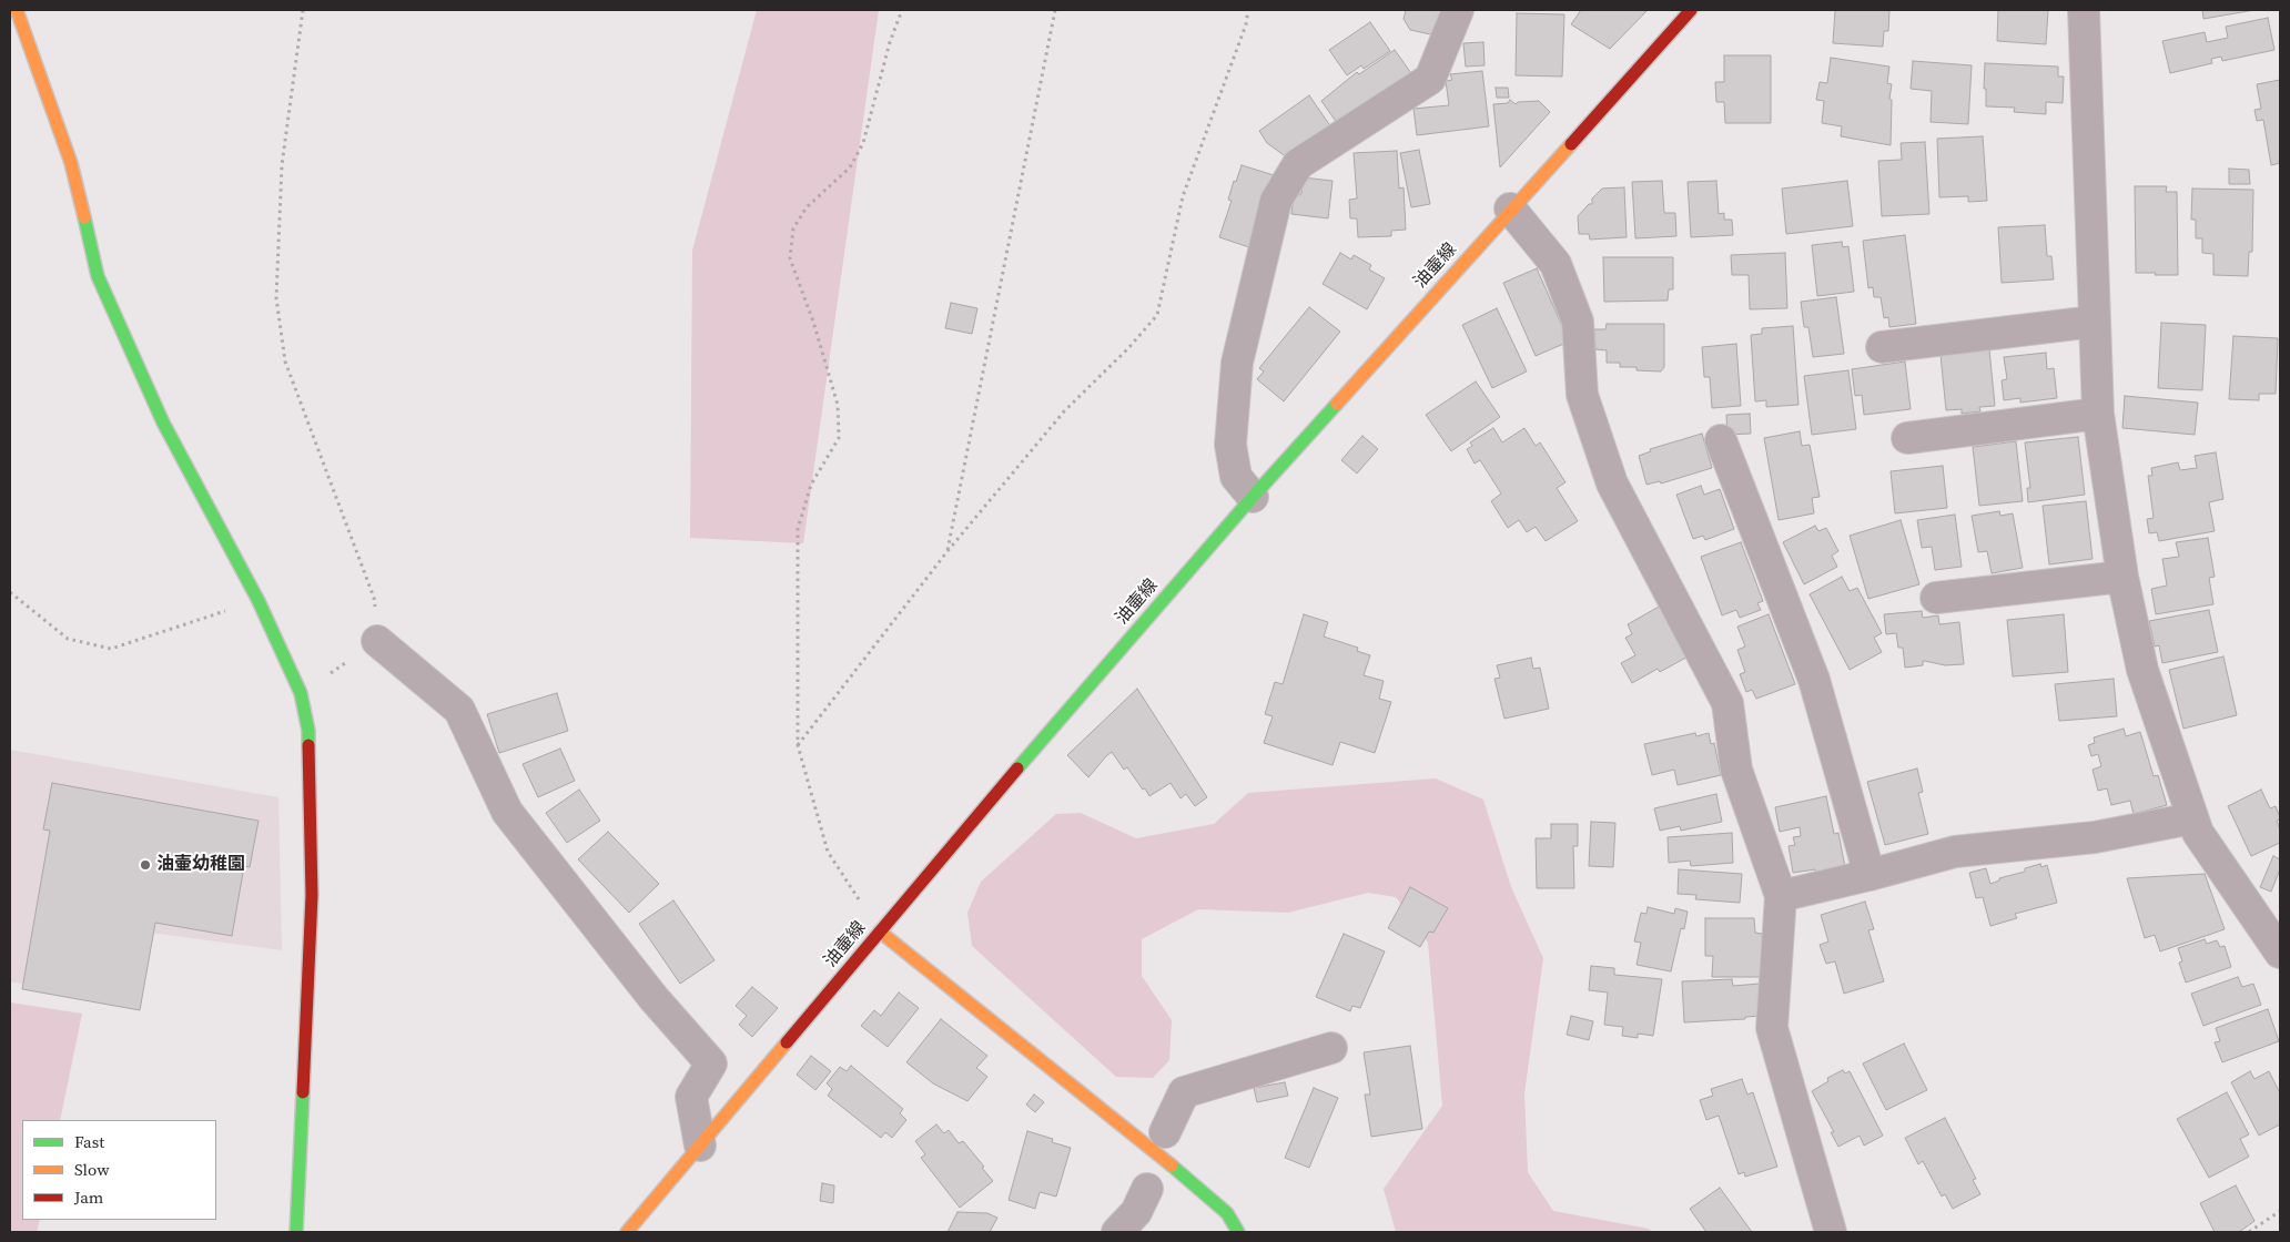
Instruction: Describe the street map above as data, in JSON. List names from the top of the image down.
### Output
{
  "streets": {
    "street": ["油壷線"]
  },
  "places": ["油壷幼稚園"],
  "legend": ["Fast", "Slow", "Jam"]
}
